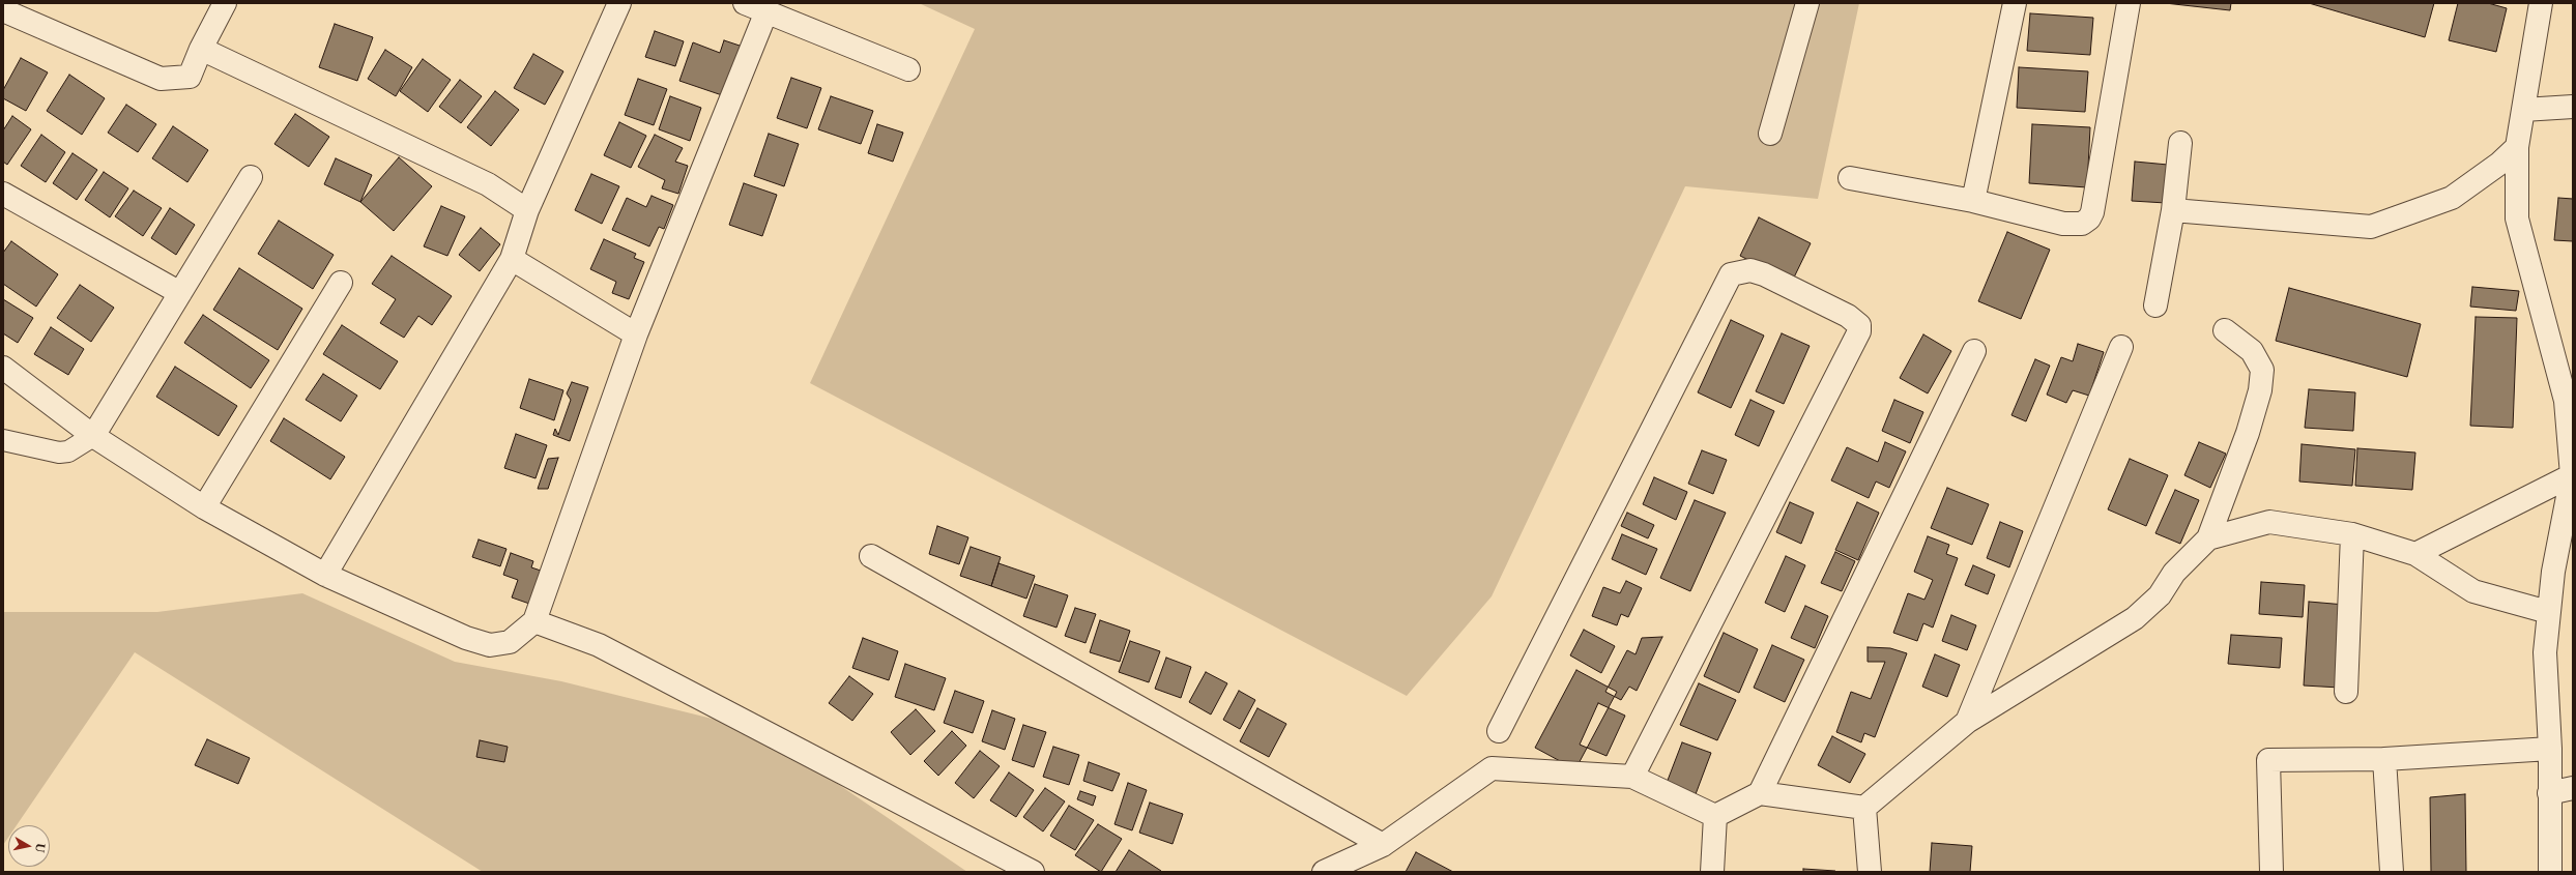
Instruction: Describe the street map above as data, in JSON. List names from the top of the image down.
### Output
{
  "north": "right"
}
